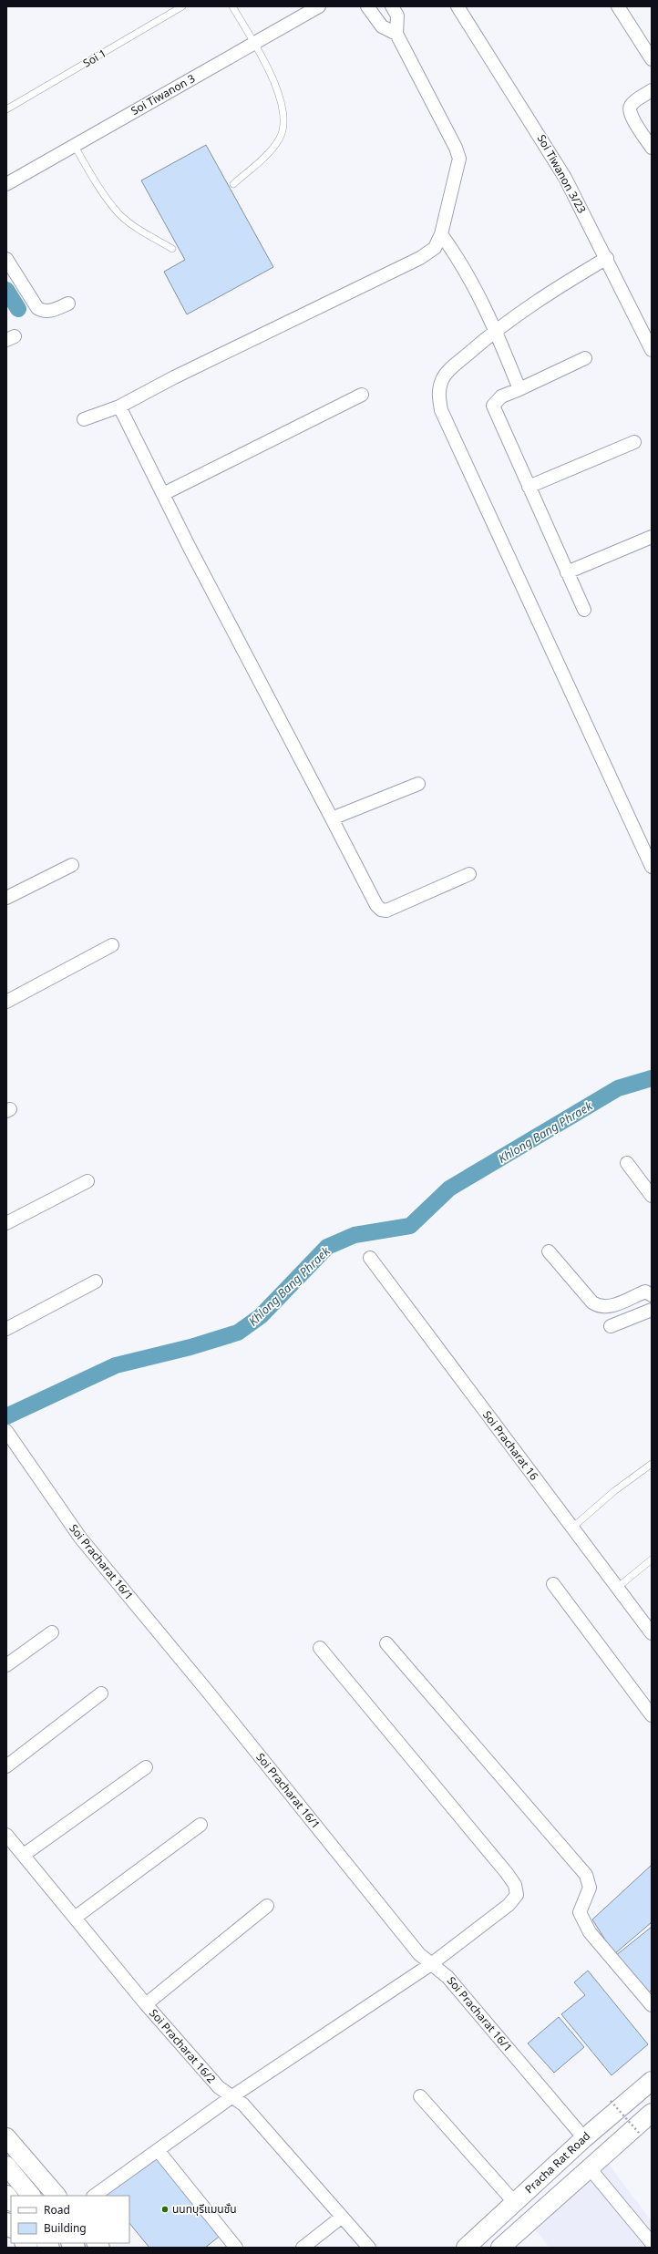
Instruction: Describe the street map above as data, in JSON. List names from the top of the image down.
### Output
{
  "streets": {
    "main road": ["Pracha Rat Road"],
    "street": [
      "Soi Tiwanon 3",
      "Soi Tiwanon 3/23",
      "Soi Pracharat 16",
      "Soi Pracharat 16/1",
      "Soi Pracharat 16/2"
    ],
    "lane": ["Soi 1"]
  },
  "crossings": [
    ["Soi Pracharat 16/1", "Pracha Rat Road"]
  ],
  "water": ["Khlong Bang Phraek"],
  "places": ["นนทบุรีแมนชั่น"],
  "legend": ["Road", "Building"]
}
